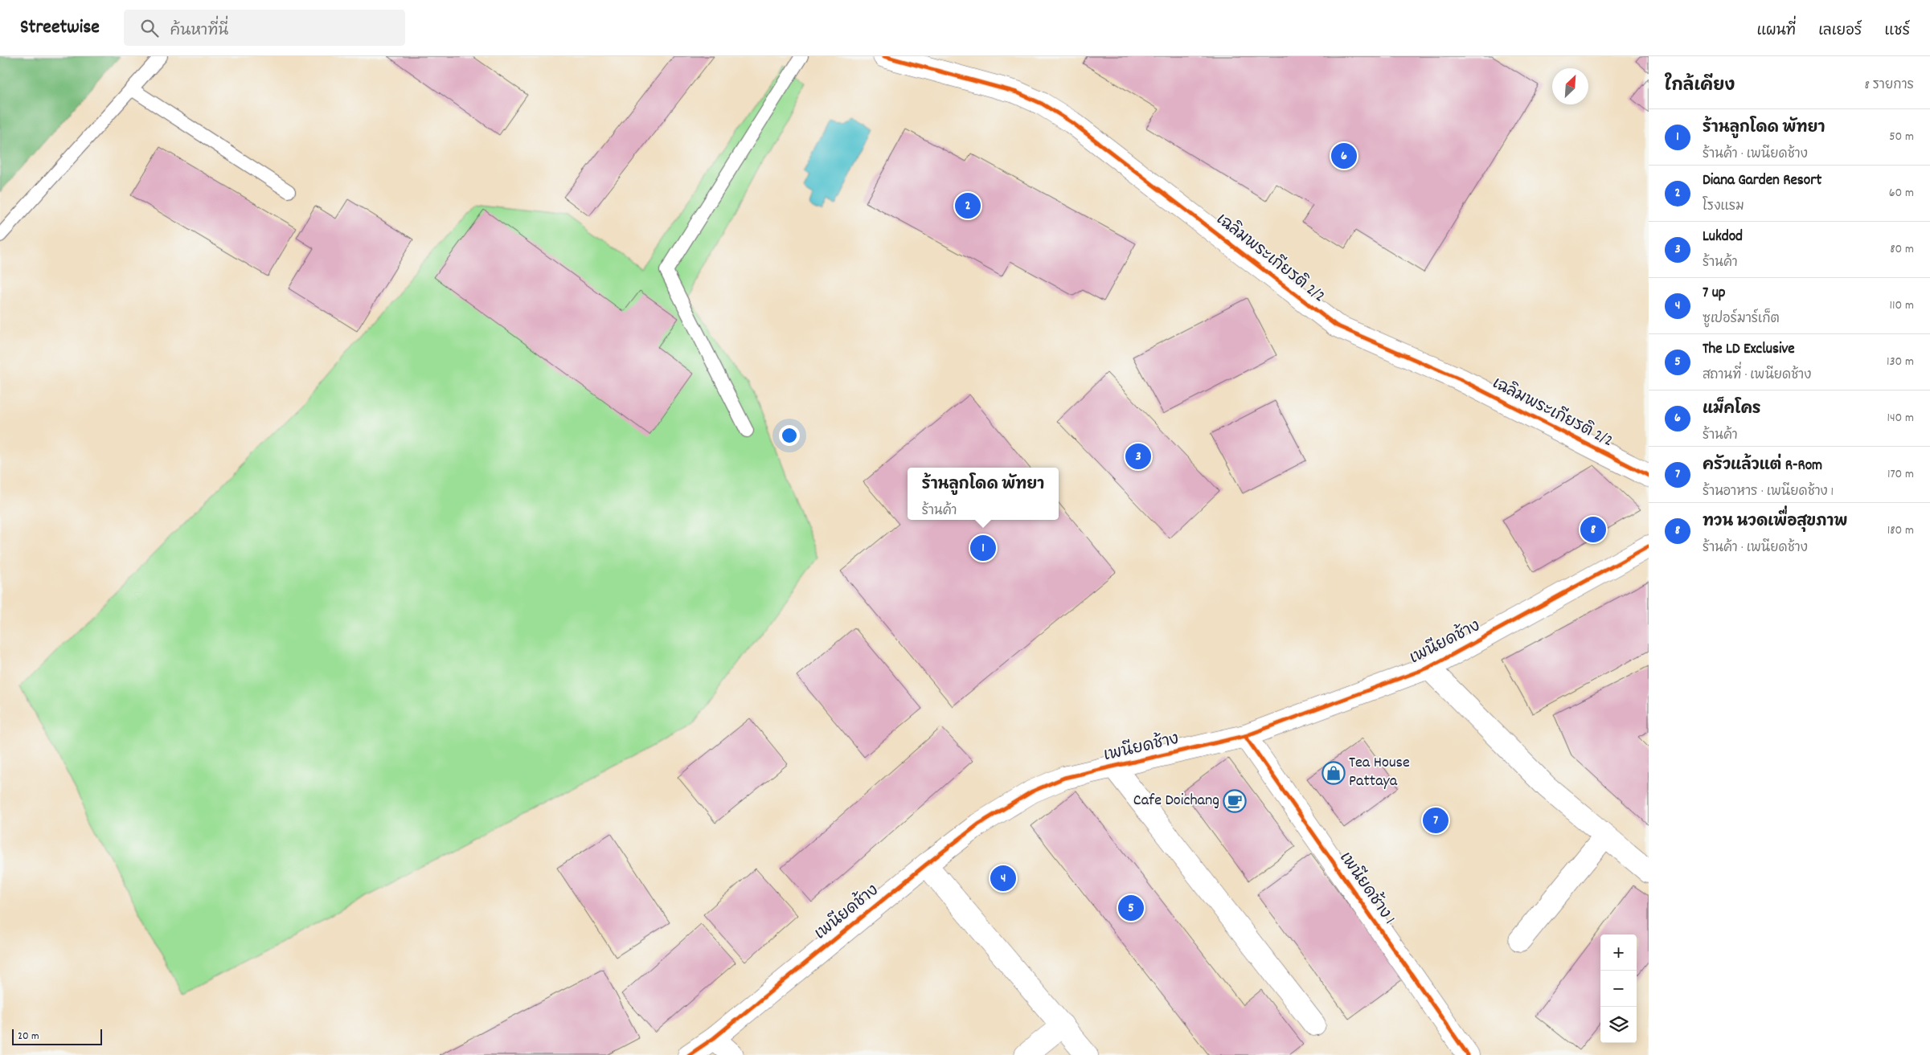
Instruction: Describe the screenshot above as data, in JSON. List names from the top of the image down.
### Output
{
  "streets": {
    "street": ["เฉลิมพระเกียรติ 2/2", "เพนียดช้าง", "เพนียดช้าง 1"]
  },
  "crossings": [
    ["เพนียดช้าง", "เพนียดช้าง 1"]
  ],
  "places": {
    "shop": ["Tea House Pattaya"],
    "cafe": ["Cafe Doichang"]
  },
  "scale_bar": "20 m",
  "north": "top right",
  "page": {
    "header": "Streetwise",
    "search": "ค้นหาที่นี่",
    "nav": ["แผนที่", "เลเยอร์", "แชร์"],
    "heading": ["ใกล้เคียง", "8 รายการ"],
    "list": [
      {
        "mark": "1",
        "name": "ร้านลูกโดด พัทยา",
        "note": "ร้านค้า · เพนียดช้าง",
        "value": "50 m"
      },
      {
        "mark": "2",
        "name": "Diana Garden Resort",
        "note": "โรงแรม",
        "value": "60 m"
      },
      {
        "mark": "3",
        "name": "Lukdod",
        "note": "ร้านค้า",
        "value": "80 m"
      },
      {
        "mark": "4",
        "name": "7 up",
        "note": "ซูเปอร์มาร์เก็ต",
        "value": "110 m"
      },
      {
        "mark": "5",
        "name": "The LD Exclusive",
        "note": "สถานที่ · เพนียดช้าง",
        "value": "130 m"
      },
      {
        "mark": "6",
        "name": "แม็คโคร",
        "note": "ร้านค้า",
        "value": "140 m"
      },
      {
        "mark": "7",
        "name": "ครัวแล้วแต่ R-Rom",
        "note": "ร้านอาหาร · เพนียดช้าง 1",
        "value": "170 m"
      },
      {
        "mark": "8",
        "name": "ทวน นวดเพื่อสุขภาพ",
        "note": "ร้านค้า · เพนียดช้าง",
        "value": "180 m"
      }
    ],
    "pins": [
      "6",
      "2",
      "3",
      "8",
      "1",
      "7",
      "4",
      "5"
    ],
    "popup": ["ร้านลูกโดด พัทยา", "ร้านค้า"],
    "map_buttons": ["+", "−"],
    "scale": "20 m"
  }
}
